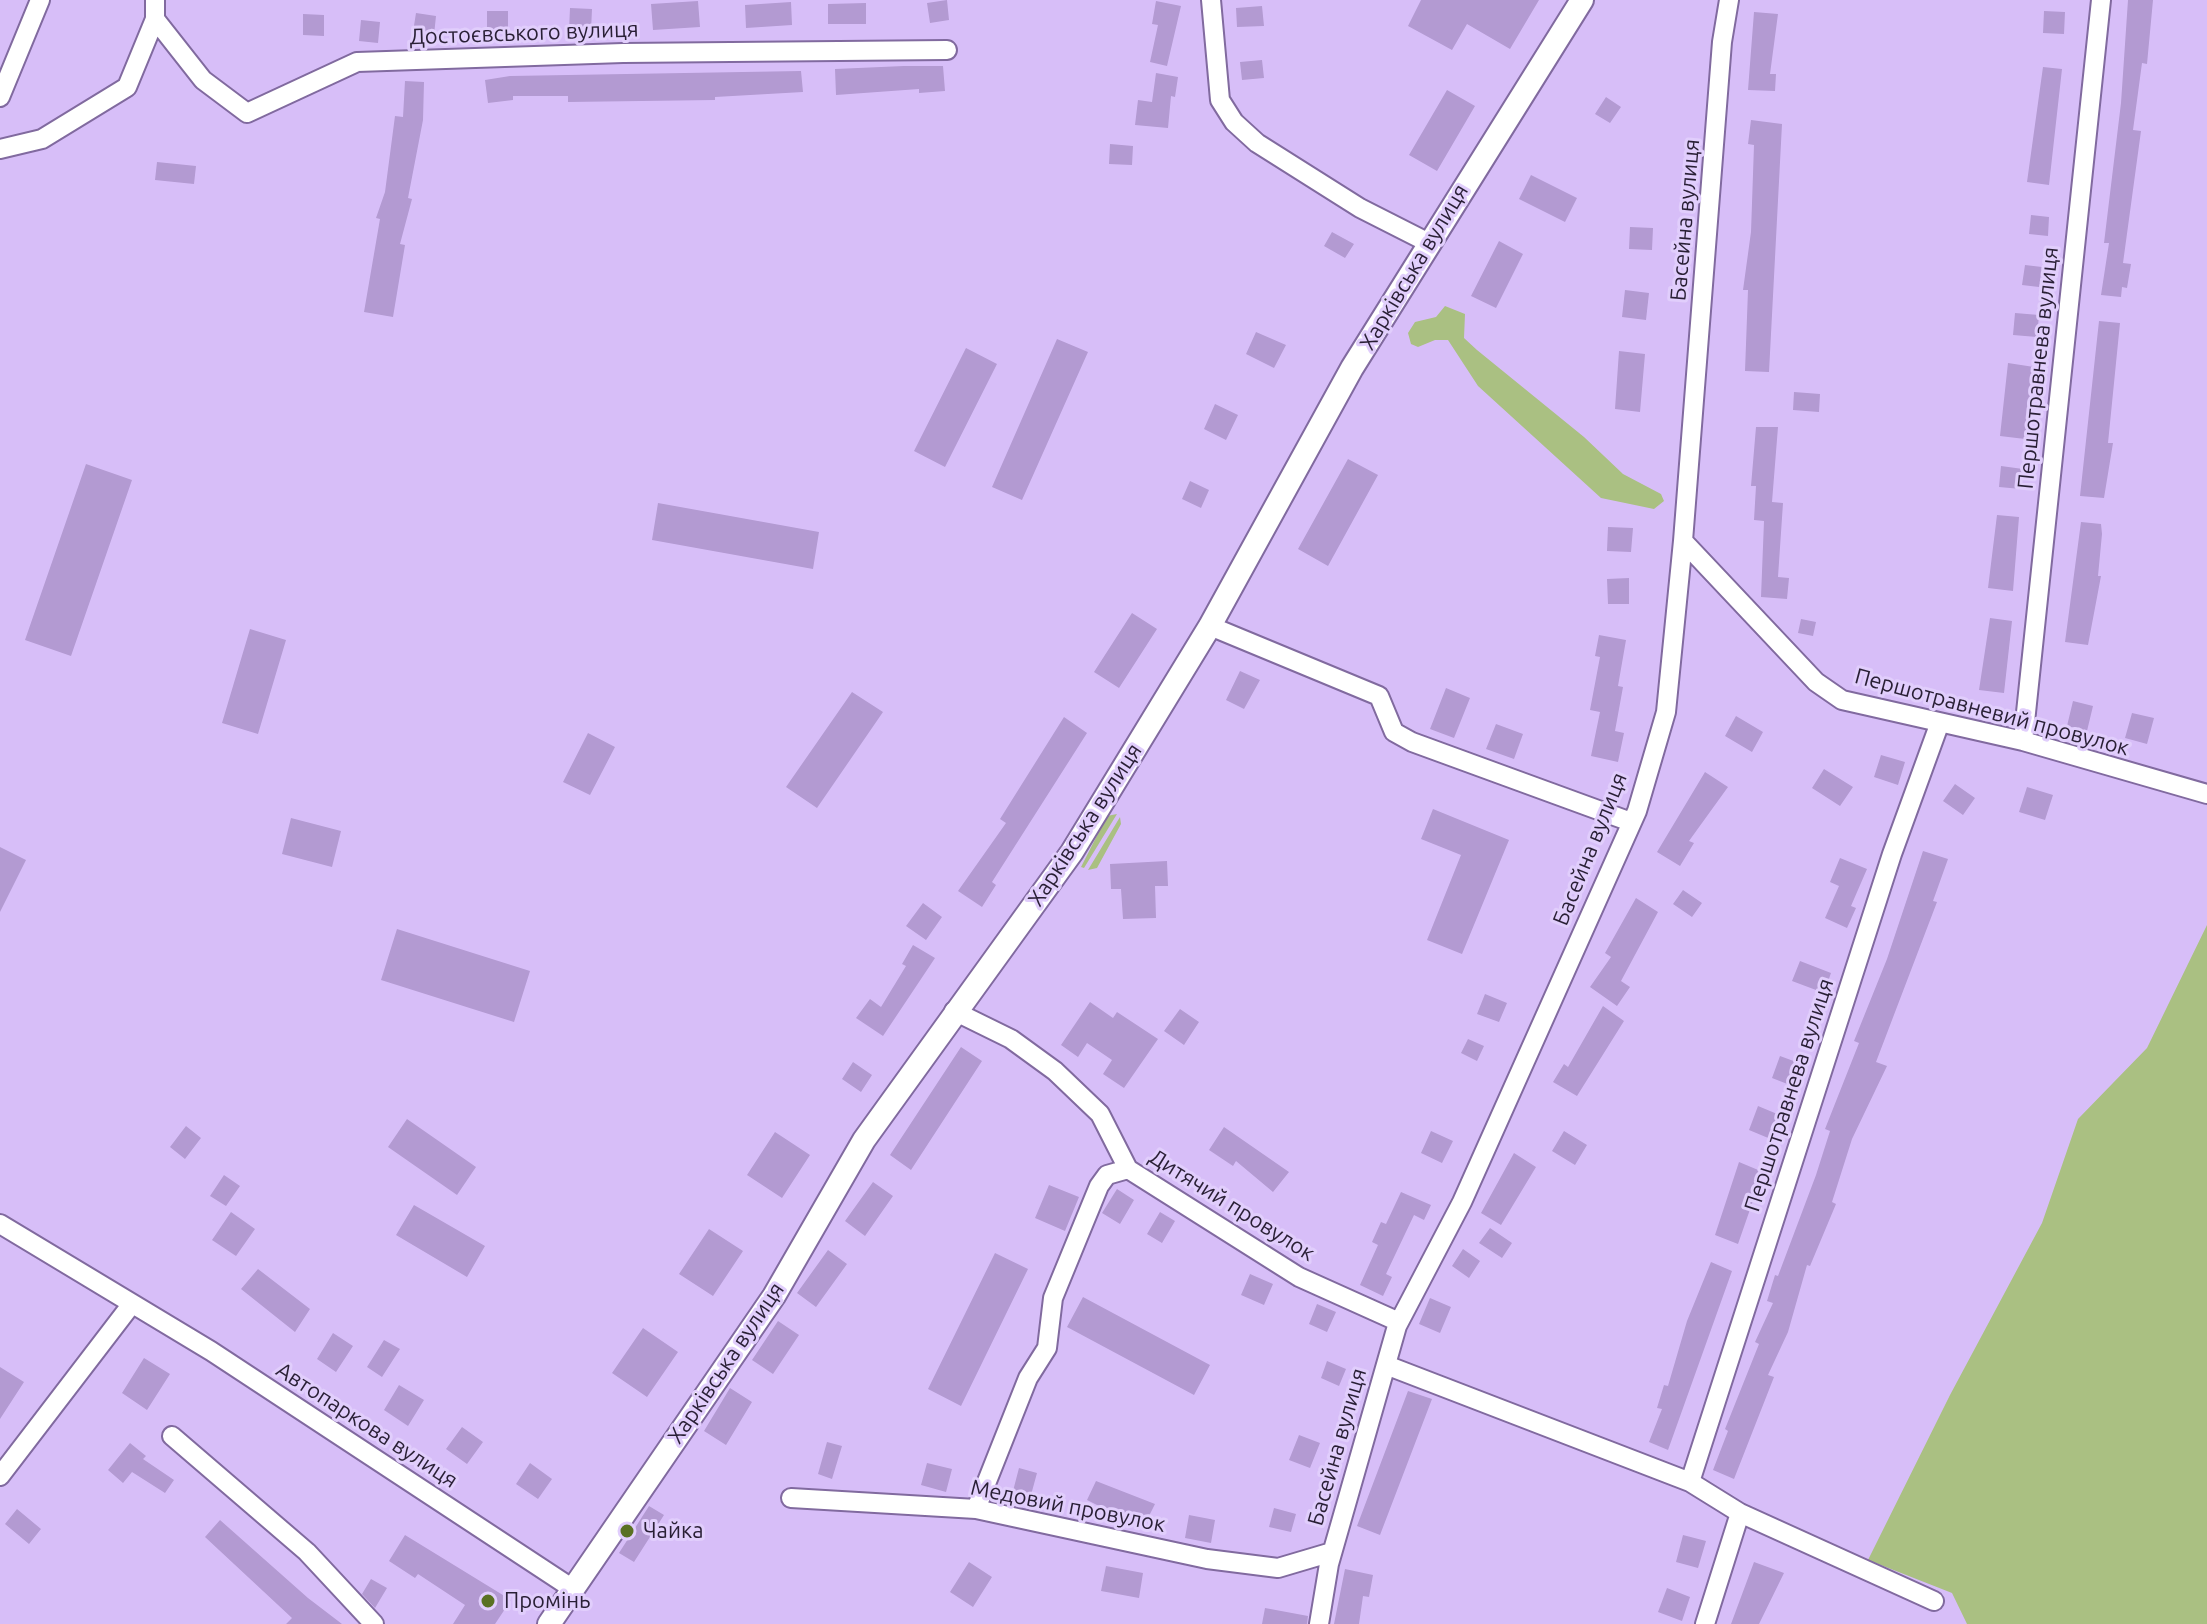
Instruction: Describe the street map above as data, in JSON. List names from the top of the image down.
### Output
{
  "streets": {
    "main road": ["Харківська вулиця"],
    "street": [
      "Достоєвського вулиця",
      "Басейна вулиця",
      "Першотравнева вулиця",
      "Першотравневий провулок",
      "Дитячий провулок",
      "Автопаркова вулиця",
      "Медовий провулок"
    ]
  },
  "crossings": [
    ["Басейна вулиця", "Першотравневий провулок"],
    ["Басейна вулиця", "Дитячий провулок"],
    ["Басейна вулиця", "Медовий провулок"],
    ["Харківська вулиця", "Дитячий провулок"],
    ["Харківська вулиця", "Автопаркова вулиця"],
    ["Першотравнева вулиця", "Першотравневий провулок"]
  ],
  "places": ["Чайка", "Промінь"]
}
